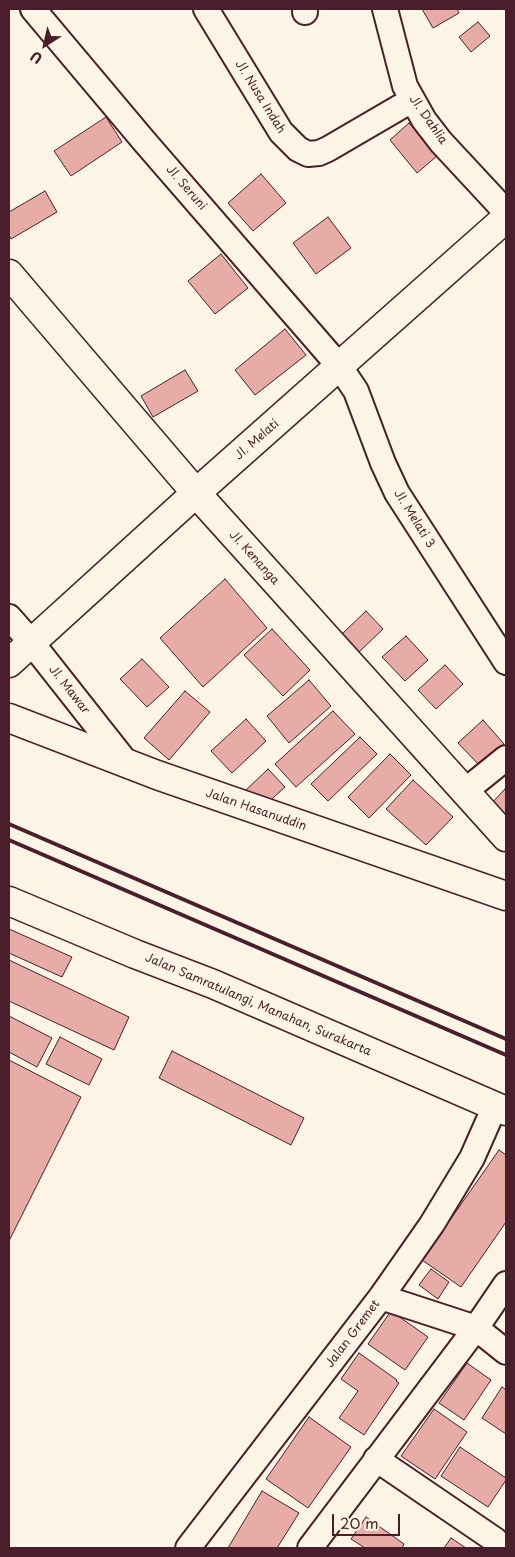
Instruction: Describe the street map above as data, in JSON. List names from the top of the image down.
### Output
{
  "streets": {
    "street": [
      "Jl. Nusa Indah",
      "Jl. Dahlia",
      "Jl. Seruni",
      "Jl. Melati",
      "Jl. Melati 3",
      "Jl. Kenanga",
      "Jl. Mawar",
      "Jalan Hasanuddin",
      "Jalan Samratulangi, Manahan, Surakarta",
      "Jalan Gremet"
    ]
  },
  "crossings": [
    ["Jl. Nusa Indah", "Jl. Dahlia"],
    ["Jl. Seruni", "Jl. Melati"],
    ["Jl. Seruni", "Jl. Melati 3"],
    ["Jl. Melati", "Jl. Melati 3"],
    ["Jl. Melati", "Jl. Kenanga"],
    ["Jl. Melati", "Jl. Mawar"],
    ["Jl. Mawar", "Jalan Hasanuddin"],
    ["Jalan Samratulangi, Manahan, Surakarta", "Jalan Gremet"]
  ],
  "scale_bar": "20 m",
  "north": "bottom left"
}
